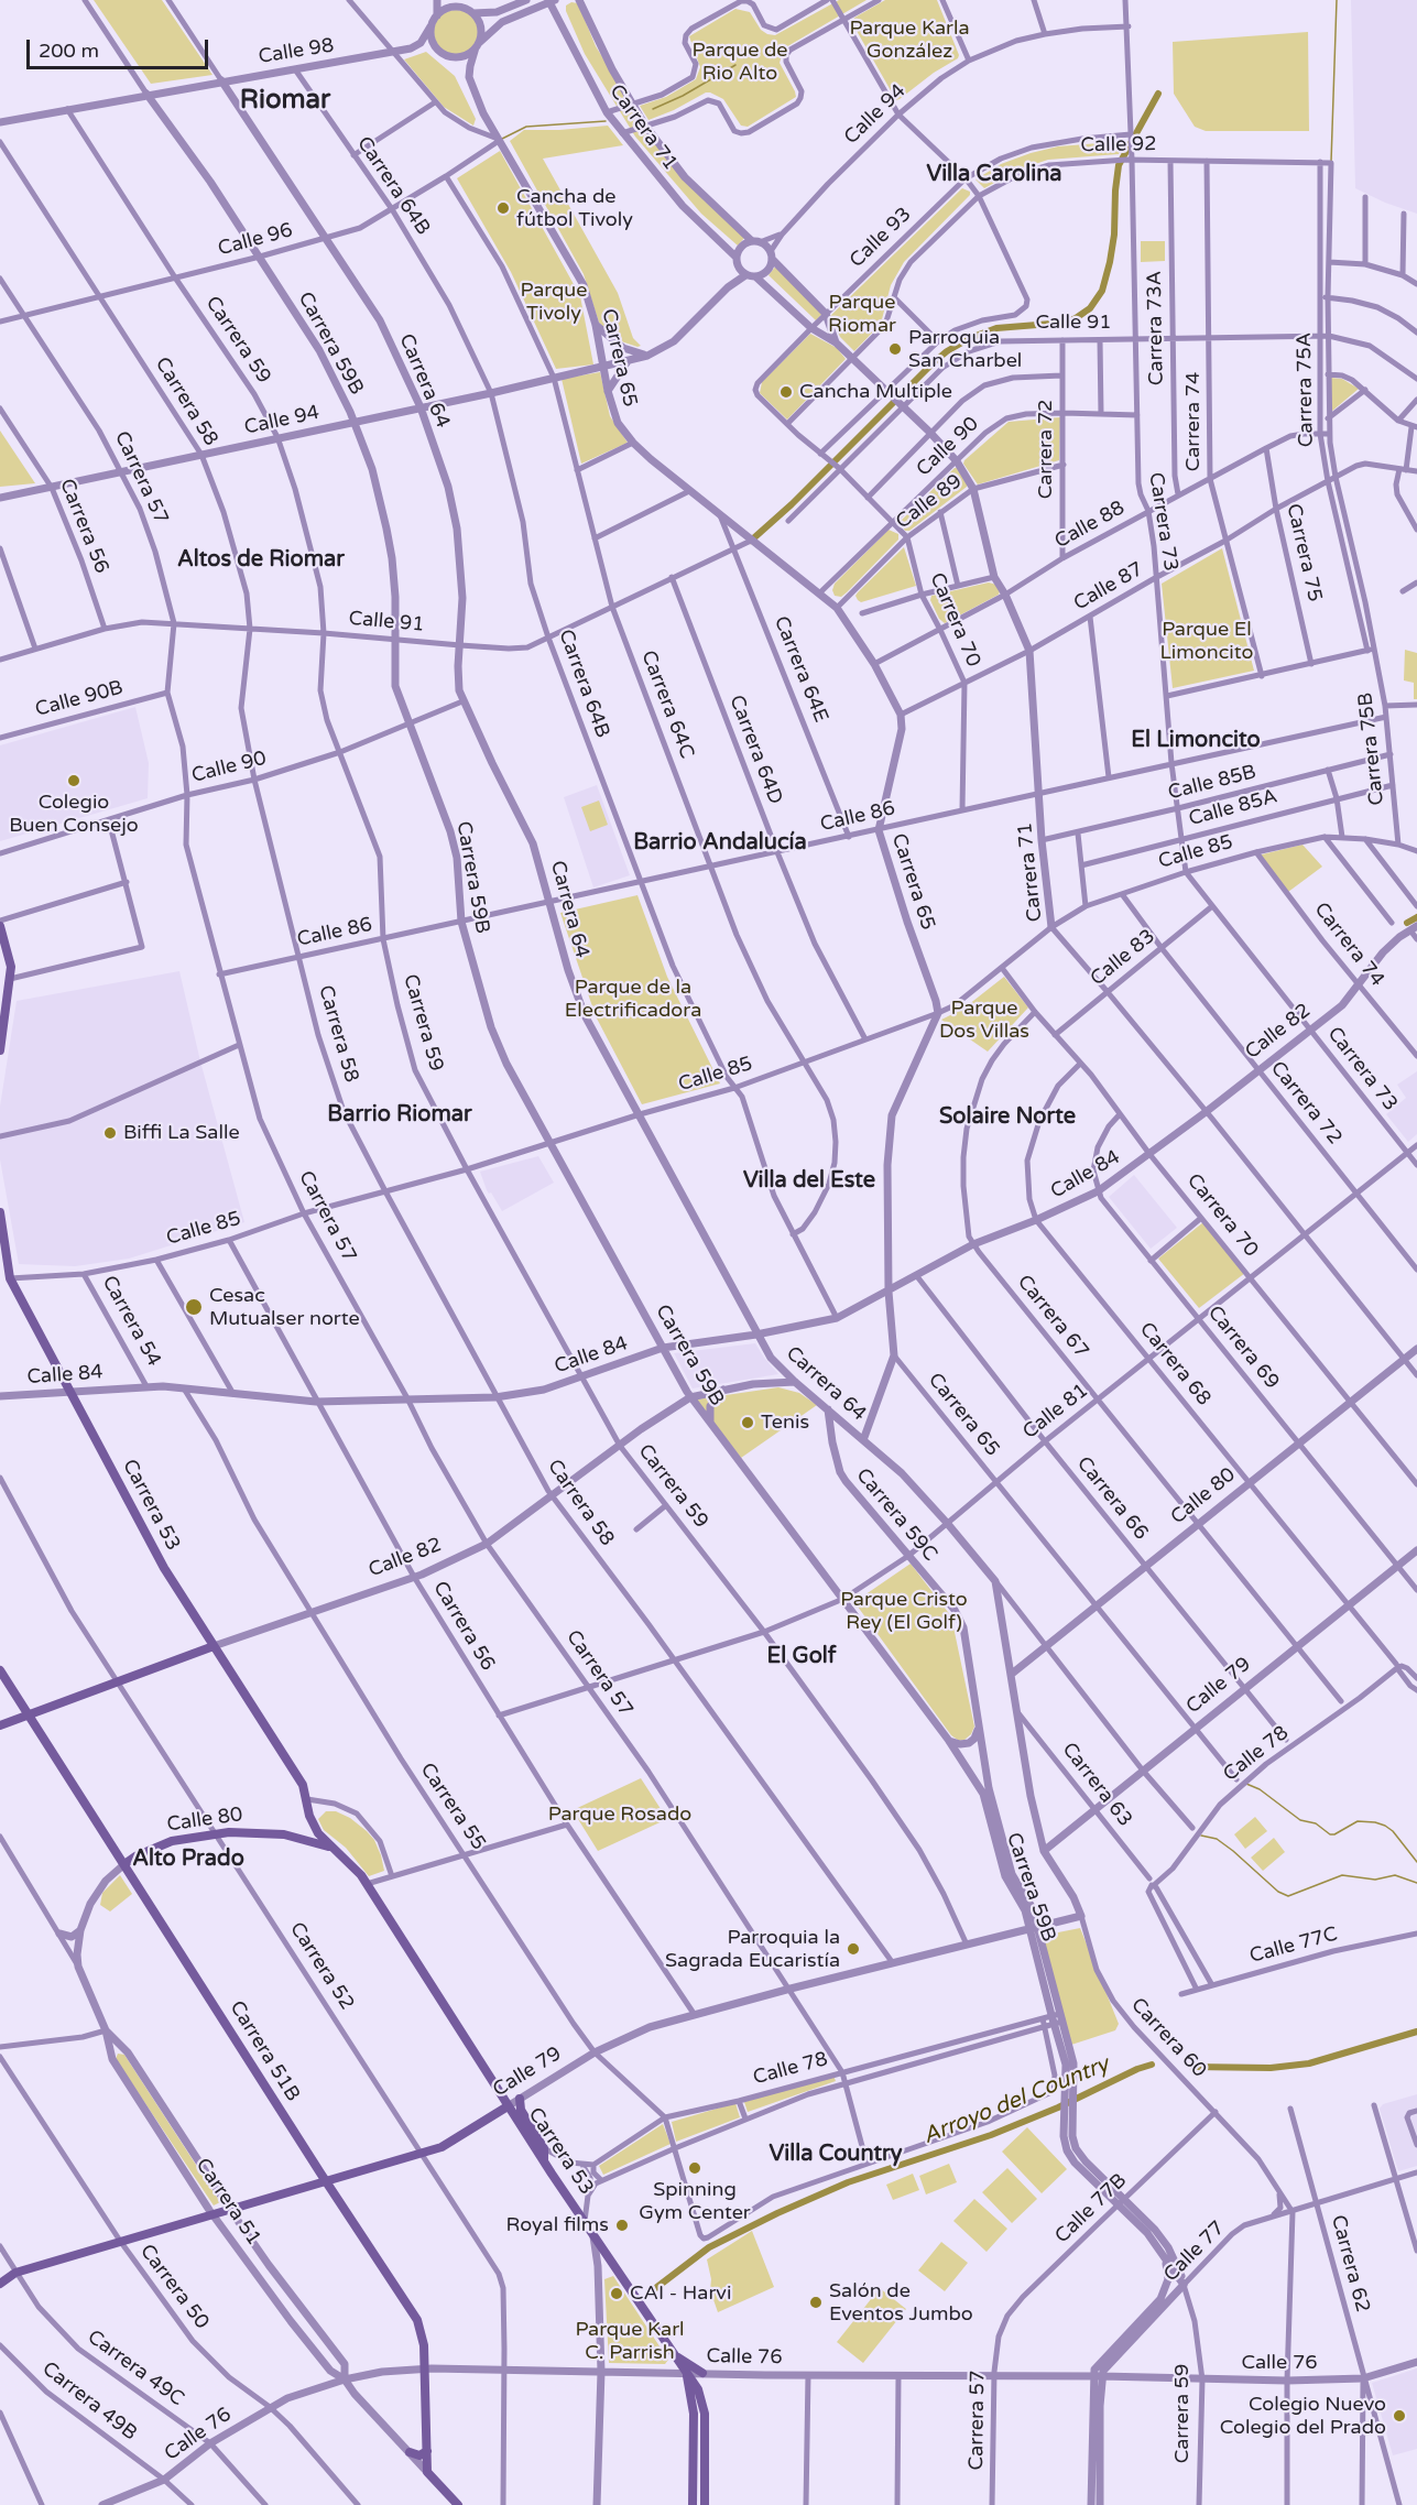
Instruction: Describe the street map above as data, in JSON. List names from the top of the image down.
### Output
{
  "streets": {
    "main road": [
      "Calle 82",
      "Calle 80",
      "Carrera 53",
      "Calle 79",
      "Carrera 51B",
      "Carrera 51"
    ],
    "street": [
      "Calle 98",
      "Calle 94",
      "Carrera 71",
      "Calle 92",
      "Carrera 64B",
      "Calle 93",
      "Calle 96",
      "Calle 91",
      "Carrera 73A",
      "Carrera 59",
      "Carrera 59B",
      "Carrera 65",
      "Carrera 64",
      "Carrera 75A",
      "Carrera 58",
      "Carrera 74",
      "Calle 90",
      "Carrera 72",
      "Carrera 57",
      "Calle 89",
      "Carrera 73",
      "Calle 88",
      "Carrera 56",
      "Carrera 75",
      "Calle 87",
      "Carrera 70",
      "Carrera 64E",
      "Calle 90B",
      "Carrera 64C",
      "Carrera 75B",
      "Carrera 64D",
      "Calle 85B",
      "Calle 85A",
      "Calle 86",
      "Calle 85",
      "Calle 83",
      "Calle 84",
      "Carrera 67",
      "Carrera 54",
      "Carrera 69",
      "Carrera 68",
      "Calle 81",
      "Carrera 66",
      "Carrera 59C",
      "Calle 78",
      "Carrera 63",
      "Carrera 55",
      "Calle 77C",
      "Carrera 52",
      "Carrera 60",
      "Calle 77B",
      "Calle 77",
      "Carrera 62",
      "Carrera 50",
      "Calle 76",
      "Carrera 49C",
      "Carrera 49B"
    ]
  },
  "crossings": [
    ["Calle 98", "Carrera 64B"],
    ["Calle 98", "Carrera 59"],
    ["Calle 98", "Carrera 59B"],
    ["Calle 98", "Carrera 65"],
    ["Calle 98", "Carrera 64"],
    ["Calle 94", "Carrera 71"],
    ["Calle 94", "Carrera 64B"],
    ["Calle 94", "Carrera 59"],
    ["Calle 94", "Carrera 59B"],
    ["Calle 94", "Carrera 65"],
    ["Calle 94", "Carrera 64"],
    ["Calle 94", "Carrera 58"],
    ["Calle 94", "Carrera 57"],
    ["Calle 94", "Carrera 73"],
    ["Calle 94", "Carrera 56"],
    ["Calle 94", "Carrera 64C"],
    ["Carrera 71", "Calle 92"],
    ["Carrera 71", "Calle 93"],
    ["Carrera 71", "Calle 91"],
    ["Carrera 71", "Calle 90"],
    ["Carrera 71", "Calle 89"],
    ["Carrera 71", "Calle 88"],
    ["Carrera 71", "Calle 87"],
    ["Carrera 71", "Calle 85B"],
    ["Carrera 71", "Calle 86"],
    ["Carrera 71", "Calle 85"],
    ["Carrera 71", "Calle 83"],
    ["Carrera 71", "Calle 82"],
    ["Carrera 71", "Calle 81"],
    ["Carrera 71", "Calle 80"],
    ["Calle 92", "Carrera 73A"],
    ["Calle 92", "Carrera 75A"],
    ["Calle 92", "Carrera 74"],
    ["Calle 92", "Carrera 73"],
    ["Calle 92", "Carrera 70"],
    ["Carrera 64B", "Calle 96"],
    ["Carrera 64B", "Calle 91"],
    ["Carrera 64B", "Carrera 64C"],
    ["Carrera 64B", "Calle 86"],
    ["Carrera 64B", "Calle 85"],
    ["Carrera 64B", "Calle 84"],
    ["Calle 93", "Carrera 73"],
    ["Calle 93", "Carrera 70"],
    ["Calle 96", "Carrera 59"],
    ["Calle 96", "Carrera 59B"],
    ["Calle 96", "Carrera 65"],
    ["Calle 96", "Carrera 64"],
    ["Calle 96", "Carrera 58"],
    ["Calle 96", "Carrera 57"],
    ["Calle 96", "Carrera 64C"],
    ["Calle 91", "Carrera 73A"],
    ["Calle 91", "Carrera 59"],
    ["Calle 91", "Carrera 59B"],
    ["Calle 91", "Carrera 65"],
    ["Calle 91", "Carrera 64"],
    ["Calle 91", "Carrera 75A"],
    ["Calle 91", "Carrera 58"],
    ["Calle 91", "Carrera 74"],
    ["Calle 91", "Carrera 72"],
    ["Calle 91", "Carrera 57"],
    ["Calle 91", "Carrera 73"],
    ["Calle 91", "Carrera 56"],
    ["Calle 91", "Carrera 70"],
    ["Calle 91", "Carrera 64E"],
    ["Calle 91", "Carrera 64C"],
    ["Calle 91", "Carrera 64D"],
    ["Carrera 73A", "Calle 88"],
    ["Carrera 59", "Carrera 59B"],
    ["Carrera 59", "Calle 90"],
    ["Carrera 59", "Calle 86"],
    ["Carrera 59", "Calle 85"],
    ["Carrera 59", "Calle 82"],
    ["Carrera 59", "Calle 84"],
    ["Carrera 59", "Calle 81"],
    ["Carrera 59", "Calle 79"],
    ["Carrera 59", "Calle 77"],
    ["Carrera 59", "Calle 76"],
    ["Carrera 59B", "Calle 90"],
    ["Carrera 59B", "Calle 86"],
    ["Carrera 59B", "Calle 85"],
    ["Carrera 59B", "Calle 82"],
    ["Carrera 59B", "Calle 84"],
    ["Carrera 59B", "Calle 81"],
    ["Carrera 59B", "Carrera 59C"],
    ["Carrera 59B", "Calle 79"],
    ["Carrera 59B", "Calle 78"],
    ["Carrera 59B", "Calle 77B"],
    ["Carrera 59B", "Calle 77"],
    ["Carrera 65", "Calle 90"],
    ["Carrera 65", "Calle 89"],
    ["Carrera 65", "Calle 88"],
    ["Carrera 65", "Calle 87"],
    ["Carrera 65", "Carrera 64E"],
    ["Carrera 65", "Calle 86"],
    ["Carrera 65", "Calle 85"],
    ["Carrera 65", "Calle 81"],
    ["Carrera 65", "Calle 80"],
    ["Carrera 65", "Calle 79"],
    ["Carrera 64", "Calle 90"],
    ["Carrera 64", "Calle 86"],
    ["Carrera 64", "Calle 85"],
    ["Carrera 64", "Calle 82"],
    ["Carrera 64", "Calle 84"],
    ["Carrera 64", "Calle 81"],
    ["Carrera 64", "Calle 80"],
    ["Carrera 64", "Carrera 59C"],
    ["Carrera 64", "Calle 79"],
    ["Carrera 64", "Carrera 60"],
    ["Carrera 75A", "Calle 88"],
    ["Carrera 75A", "Calle 87"],
    ["Carrera 75A", "Carrera 75B"],
    ["Carrera 58", "Calle 90"],
    ["Carrera 58", "Calle 86"],
    ["Carrera 58", "Calle 85"],
    ["Carrera 58", "Calle 82"],
    ["Carrera 58", "Calle 84"],
    ["Carrera 58", "Calle 81"],
    ["Carrera 58", "Calle 79"],
    ["Carrera 74", "Calle 88"],
    ["Carrera 74", "Calle 87"],
    ["Carrera 74", "Calle 85"],
    ["Carrera 74", "Calle 82"],
    ["Calle 90", "Carrera 72"],
    ["Calle 90", "Carrera 57"],
    ["Calle 90", "Carrera 73"],
    ["Calle 90", "Carrera 70"],
    ["Carrera 72", "Calle 89"],
    ["Carrera 72", "Calle 88"],
    ["Carrera 72", "Calle 85"],
    ["Carrera 72", "Calle 83"],
    ["Carrera 72", "Calle 82"],
    ["Carrera 72", "Calle 81"],
    ["Carrera 57", "Calle 90B"],
    ["Carrera 57", "Calle 86"],
    ["Carrera 57", "Calle 85"],
    ["Carrera 57", "Calle 82"],
    ["Carrera 57", "Calle 84"],
    ["Carrera 57", "Calle 81"],
    ["Carrera 57", "Calle 79"],
    ["Carrera 57", "Calle 78"],
    ["Carrera 57", "Carrera 55"],
    ["Carrera 57", "Calle 77B"],
    ["Carrera 57", "Calle 76"],
    ["Calle 89", "Carrera 70"],
    ["Carrera 73", "Calle 88"],
    ["Carrera 73", "Calle 87"],
    ["Carrera 73", "Calle 85B"],
    ["Carrera 73", "Calle 85A"],
    ["Carrera 73", "Calle 86"],
    ["Carrera 73", "Calle 85"],
    ["Carrera 73", "Calle 83"],
    ["Carrera 73", "Calle 82"],
    ["Carrera 73", "Calle 81"],
    ["Calle 88", "Carrera 75"],
    ["Calle 88", "Carrera 70"],
    ["Carrera 56", "Calle 85"],
    ["Carrera 56", "Calle 82"],
    ["Carrera 56", "Calle 84"],
    ["Carrera 56", "Calle 81"],
    ["Carrera 56", "Calle 79"],
    ["Carrera 75", "Calle 87"],
    ["Calle 87", "Carrera 70"],
    ["Carrera 70", "Calle 86"],
    ["Carrera 70", "Calle 85"],
    ["Carrera 70", "Calle 83"],
    ["Carrera 70", "Calle 82"],
    ["Carrera 70", "Calle 84"],
    ["Carrera 70", "Carrera 67"],
    ["Carrera 70", "Carrera 68"],
    ["Carrera 70", "Calle 81"],
    ["Carrera 70", "Calle 80"],
    ["Carrera 64E", "Calle 86"],
    ["Carrera 64C", "Calle 86"],
    ["Carrera 64C", "Calle 85"],
    ["Carrera 75B", "Calle 85B"],
    ["Carrera 75B", "Calle 85A"],
    ["Carrera 75B", "Calle 86"],
    ["Carrera 75B", "Calle 85"],
    ["Carrera 64D", "Calle 86"],
    ["Carrera 64D", "Calle 85"],
    ["Calle 85", "Carrera 54"],
    ["Calle 85", "Carrera 53"],
    ["Calle 82", "Calle 84"],
    ["Calle 82", "Carrera 53"],
    ["Calle 82", "Carrera 55"],
    ["Calle 82", "Carrera 52"],
    ["Calle 82", "Carrera 51B"],
    ["Calle 84", "Carrera 67"],
    ["Calle 84", "Carrera 54"],
    ["Calle 84", "Carrera 69"],
    ["Calle 84", "Carrera 68"],
    ["Calle 84", "Carrera 66"],
    ["Calle 84", "Carrera 53"],
    ["Calle 84", "Carrera 55"],
    ["Carrera 67", "Calle 81"],
    ["Carrera 67", "Calle 80"],
    ["Carrera 67", "Calle 79"],
    ["Carrera 69", "Calle 81"],
    ["Carrera 69", "Calle 80"],
    ["Carrera 69", "Calle 79"],
    ["Carrera 68", "Calle 81"],
    ["Carrera 68", "Calle 80"],
    ["Carrera 68", "Calle 79"],
    ["Carrera 68", "Calle 78"],
    ["Calle 81", "Carrera 66"],
    ["Calle 81", "Carrera 59C"],
    ["Calle 80", "Carrera 66"],
    ["Calle 80", "Carrera 53"],
    ["Calle 80", "Carrera 52"],
    ["Calle 80", "Carrera 60"],
    ["Calle 80", "Carrera 51B"],
    ["Calle 80", "Carrera 51"],
    ["Carrera 66", "Calle 79"],
    ["Carrera 53", "Calle 79"],
    ["Carrera 53", "Calle 76"],
    ["Calle 79", "Carrera 63"],
    ["Calle 79", "Carrera 55"],
    ["Calle 79", "Carrera 52"],
    ["Calle 79", "Carrera 60"],
    ["Calle 79", "Carrera 51B"],
    ["Calle 79", "Carrera 51"],
    ["Calle 79", "Carrera 50"],
    ["Calle 79", "Carrera 49C"],
    ["Calle 78", "Carrera 55"],
    ["Carrera 63", "Carrera 60"],
    ["Carrera 52", "Calle 76"],
    ["Carrera 60", "Calle 77B"],
    ["Carrera 60", "Calle 77"],
    ["Carrera 51B", "Carrera 51"],
    ["Carrera 51B", "Calle 76"],
    ["Carrera 51", "Calle 76"],
    ["Calle 77", "Carrera 62"],
    ["Calle 77", "Calle 76"],
    ["Carrera 62", "Calle 76"],
    ["Carrera 50", "Calle 76"],
    ["Calle 76", "Carrera 49C"],
    ["Calle 76", "Carrera 49B"]
  ],
  "districts": [
    "Riomar",
    "Villa Carolina",
    "Altos de Riomar",
    "El Limoncito",
    "Barrio Andalucía",
    "Barrio Riomar",
    "Solaire Norte",
    "Villa del Este",
    "El Golf",
    "Alto Prado",
    "Villa Country"
  ],
  "water": ["Arroyo del Country"],
  "parks": [
    "Parque Karla González",
    "Parque de Rio Alto",
    "Parque Tivoly",
    "Parque Riomar",
    "Parque El Limoncito",
    "Parque de la Electrificadora",
    "Parque Dos Villas",
    "Parque Cristo Rey (El Golf)",
    "Parque Rosado",
    "Parque Karl C. Parrish"
  ],
  "places": [
    "Cancha de fútbol Tivoly",
    "Parroquia San Charbel",
    "Cancha Multiple",
    "Colegio Buen Consejo",
    "Biffi La Salle",
    "Cesac Mutualser norte",
    "Tenis",
    "Parroquia la Sagrada Eucaristía",
    "Spinning Gym Center",
    "Royal films",
    "CAI - Harvi",
    "Salón de Eventos Jumbo",
    "Colegio Nuevo Colegio del Prado"
  ],
  "scale_bar": "200 m"
}
